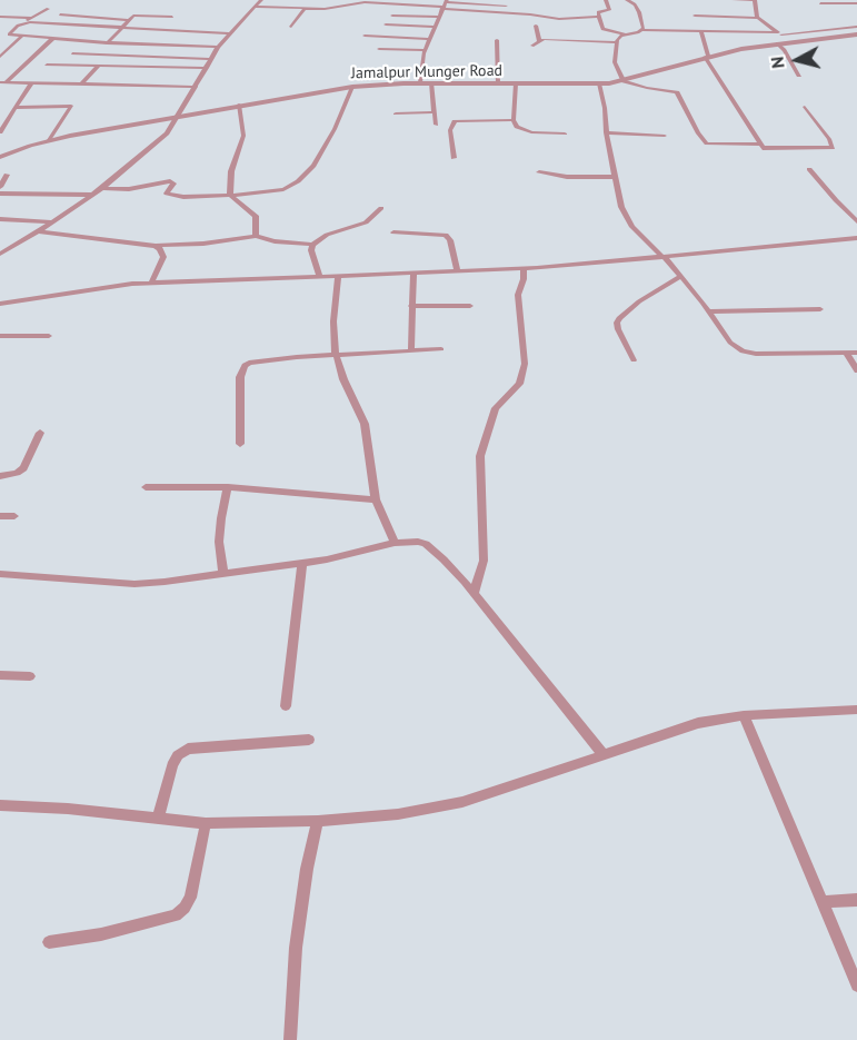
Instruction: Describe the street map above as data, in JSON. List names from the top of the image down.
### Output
{
  "streets": {
    "street": ["Jamalpur Munger Road"]
  },
  "north": "left"
}
